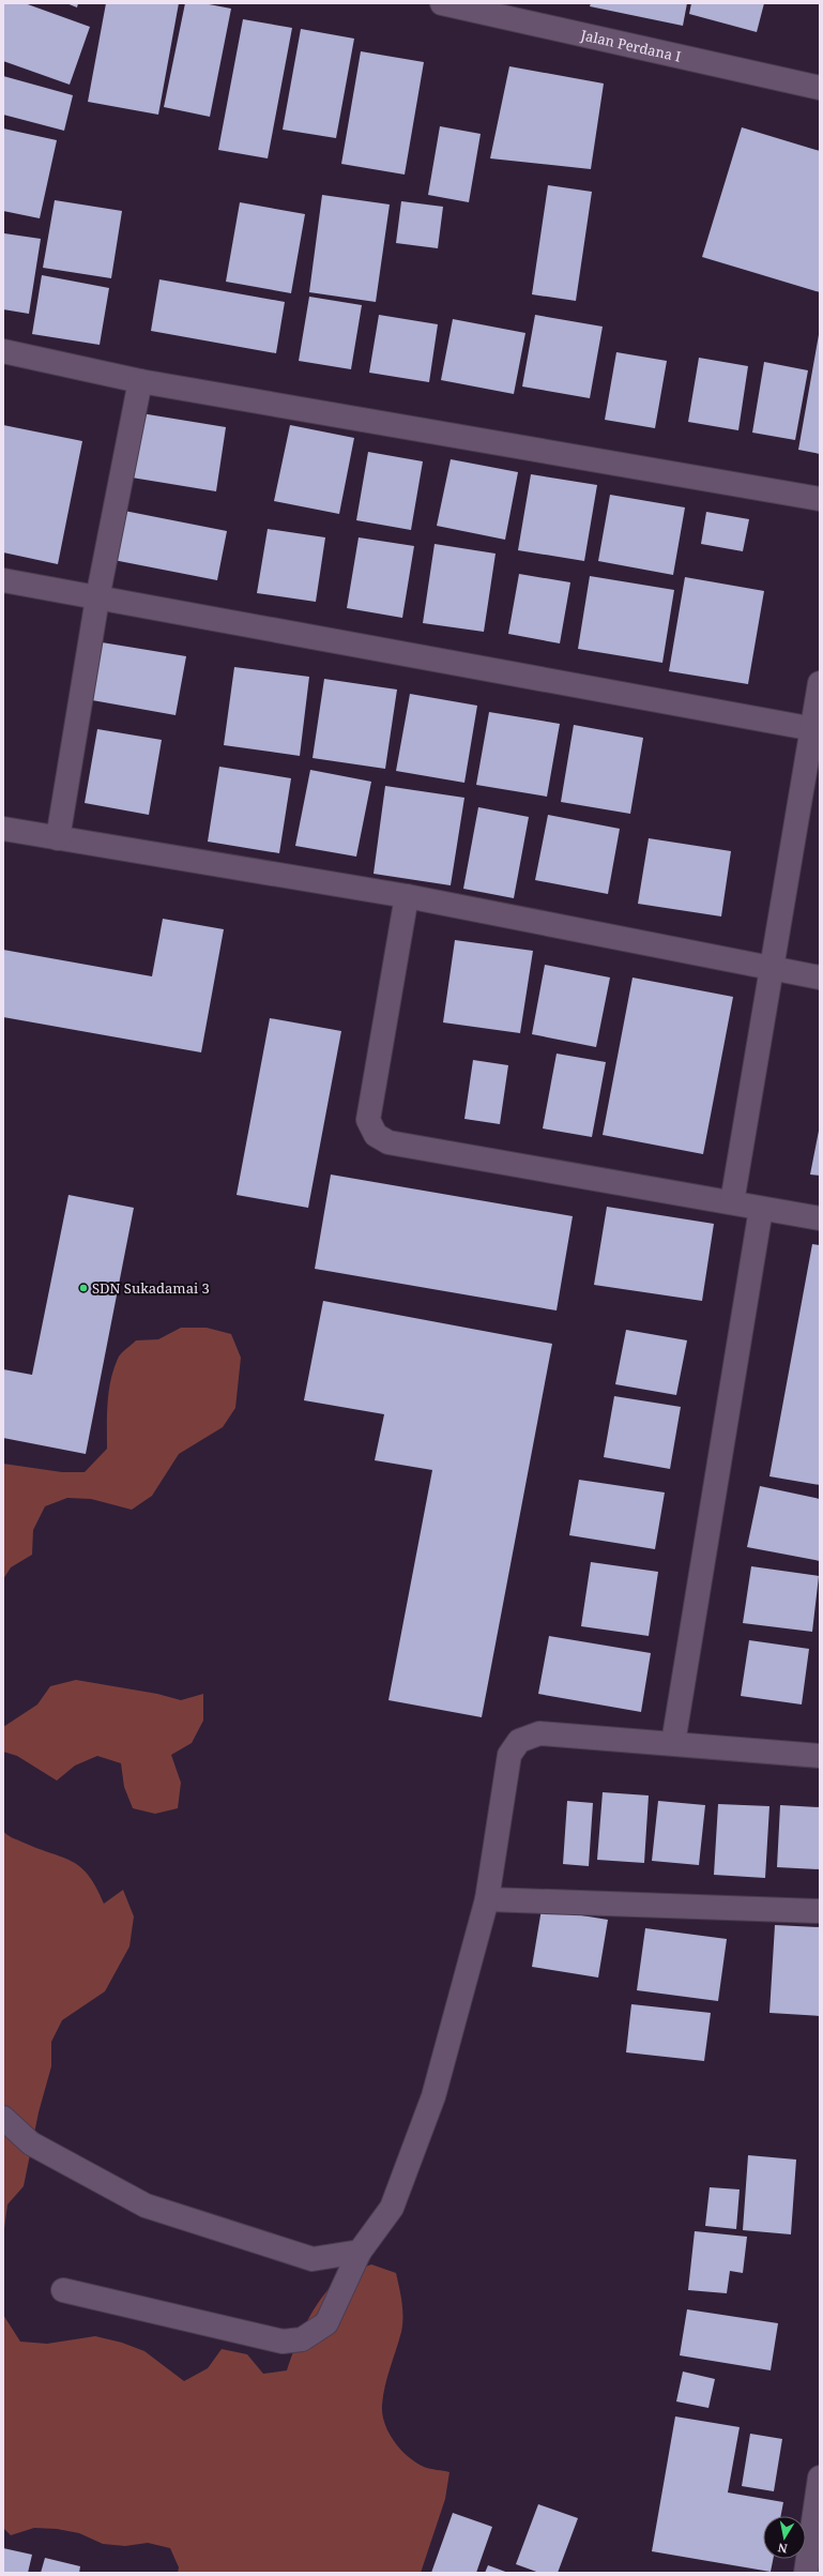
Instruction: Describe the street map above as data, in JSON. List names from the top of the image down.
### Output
{
  "streets": {
    "street": ["Jalan Perdana I"]
  },
  "places": ["SDN Sukadamai 3"],
  "north": "bottom"
}
